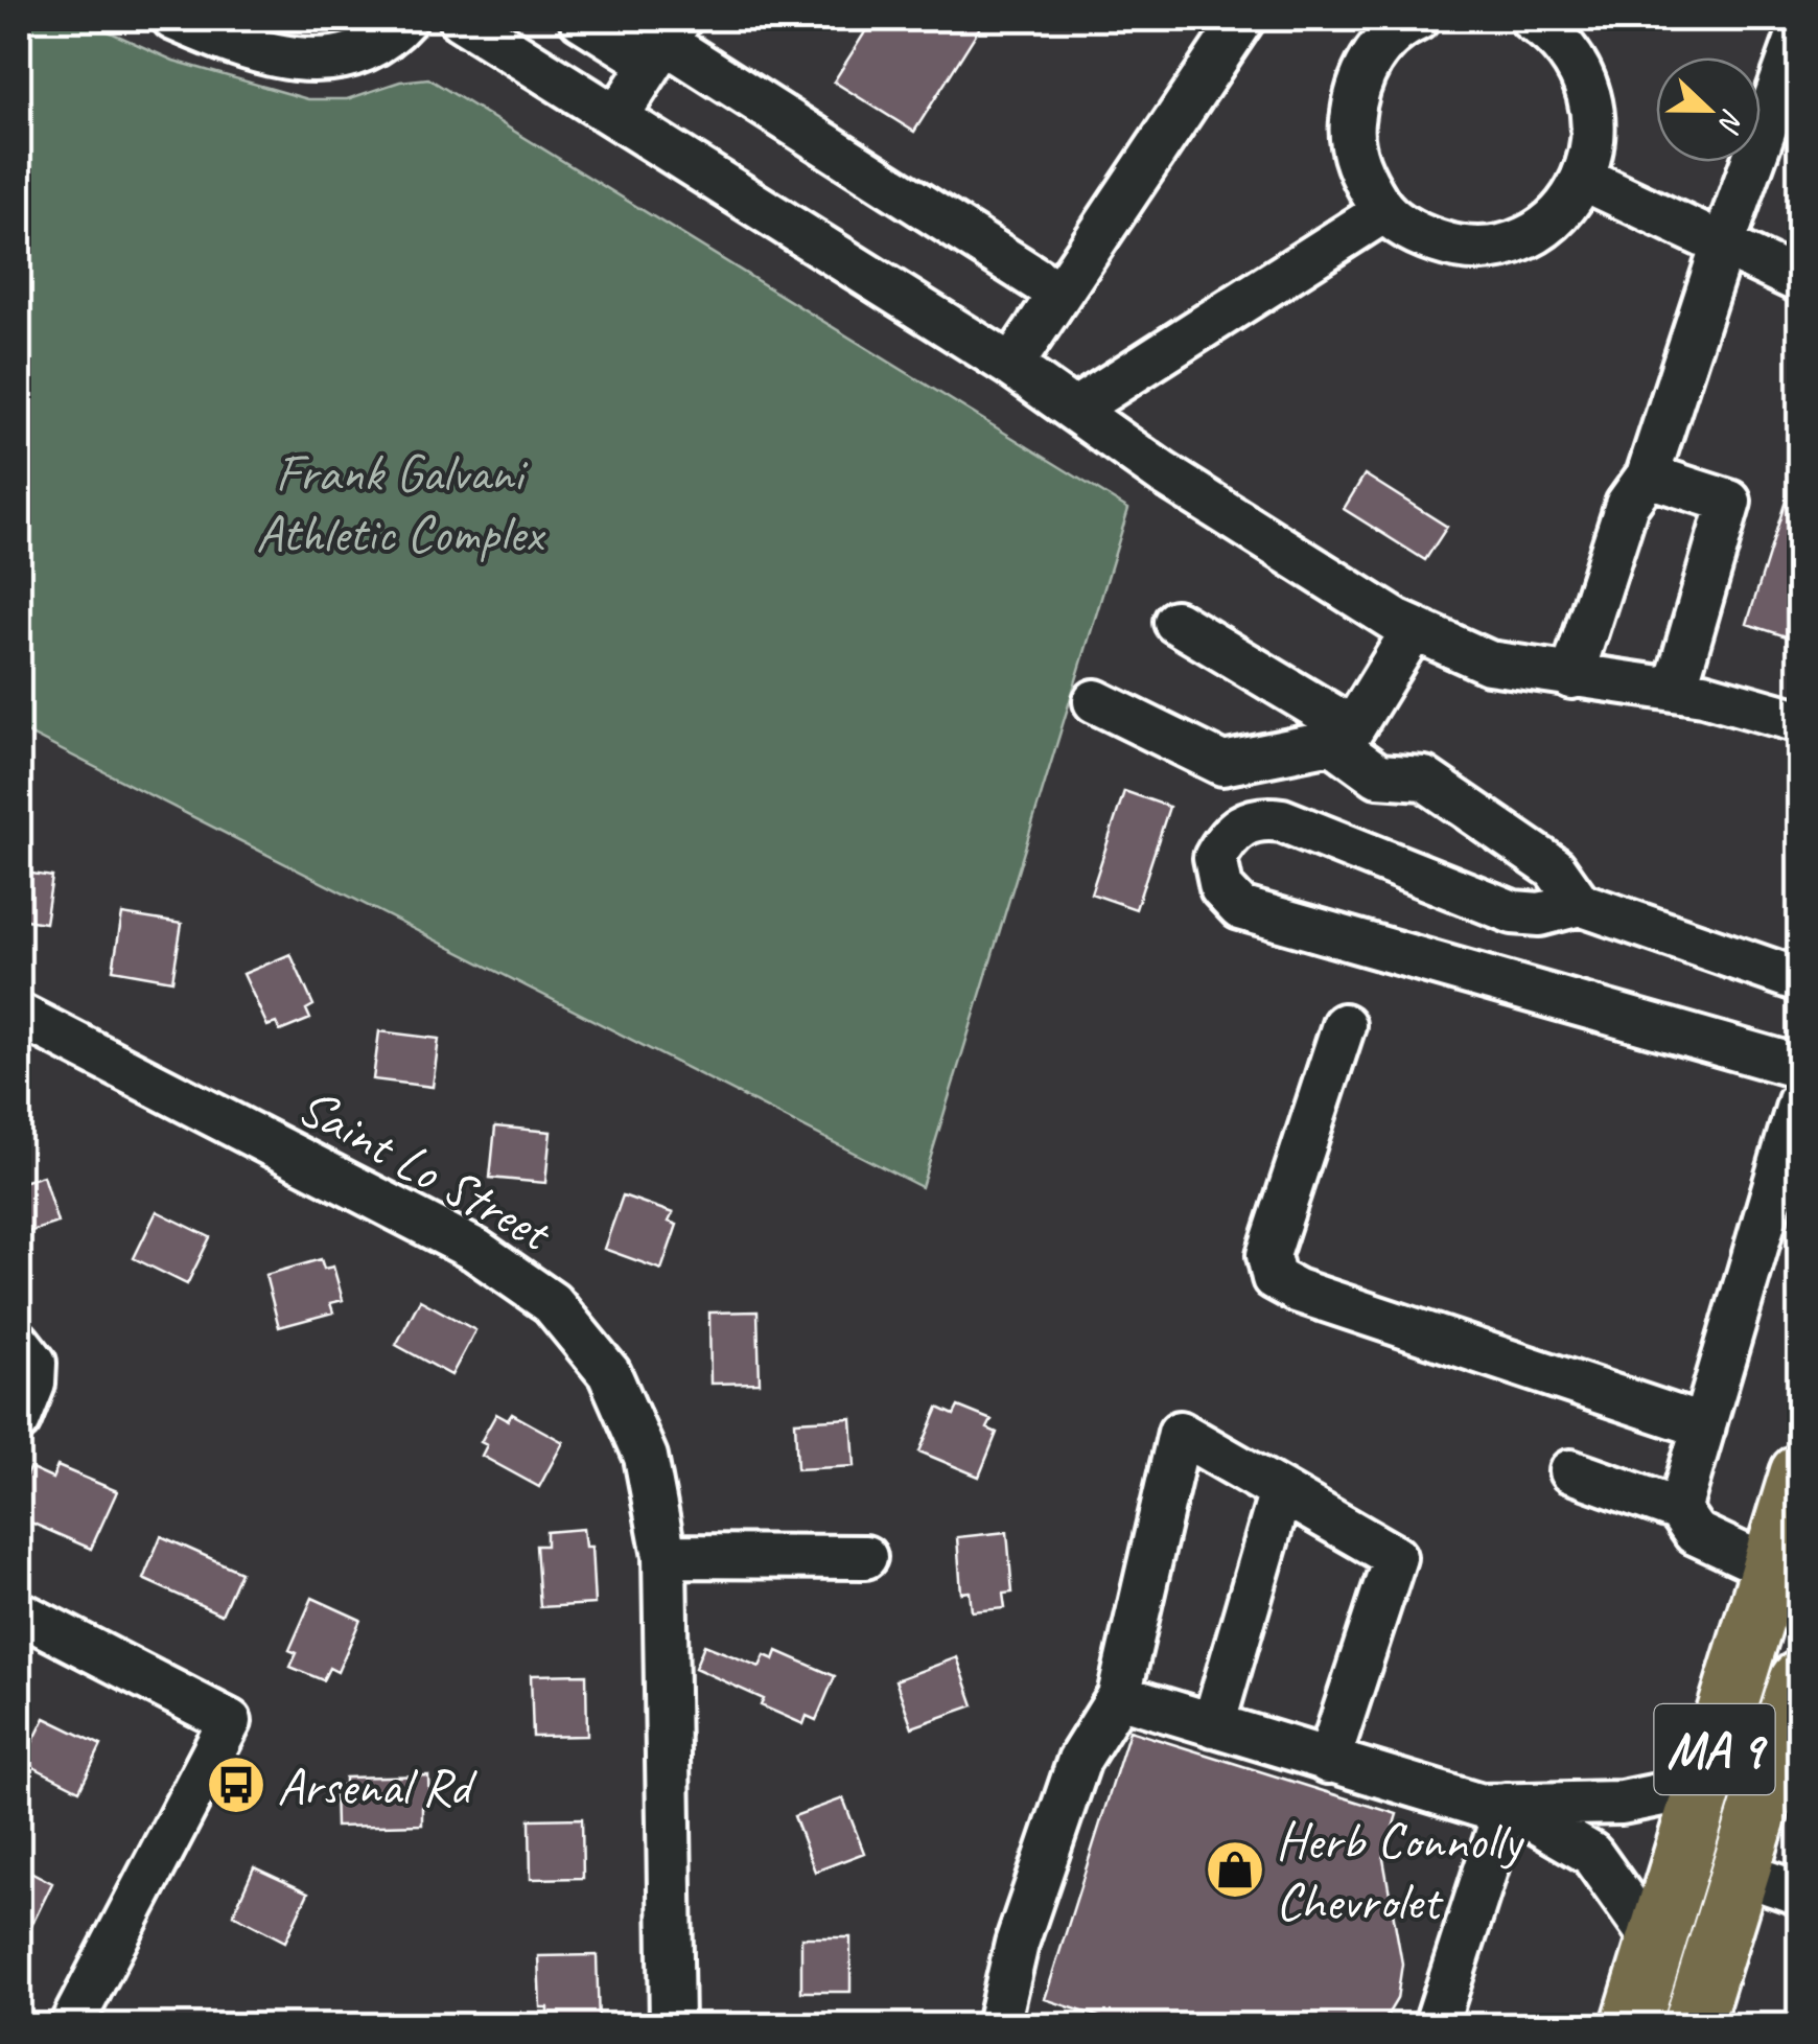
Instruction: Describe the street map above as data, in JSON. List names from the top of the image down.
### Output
{
  "streets": {
    "highway": ["MA 9"],
    "street": ["Saint Lo Street"]
  },
  "parks": ["Frank Galvani Athletic Complex"],
  "places": {
    "bus stop": ["Arsenal Rd"],
    "shop": ["Herb Connolly Chevrolet"]
  },
  "north": "right"
}
